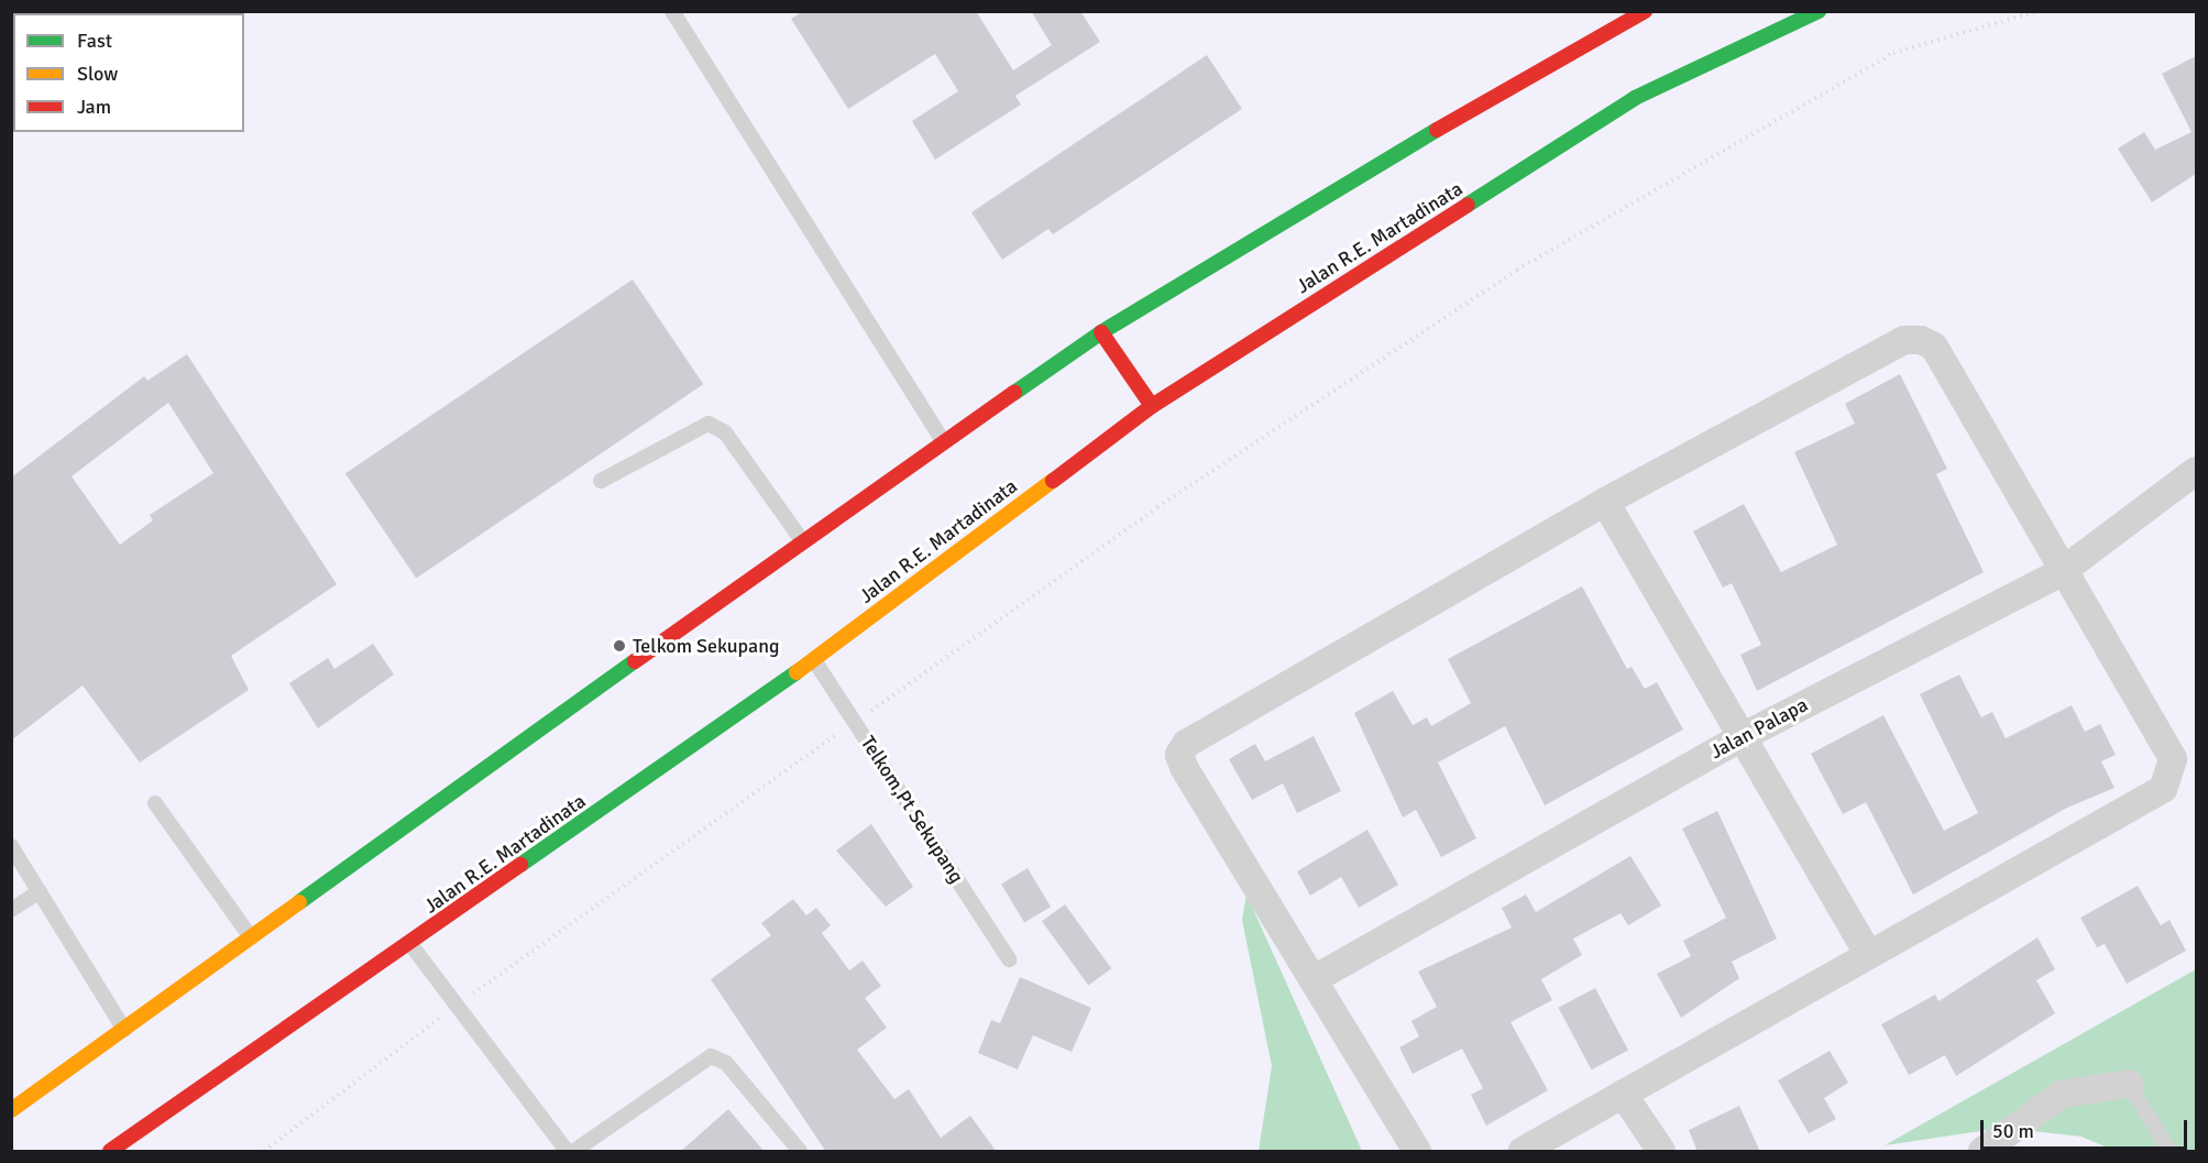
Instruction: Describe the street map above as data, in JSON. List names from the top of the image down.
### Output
{
  "streets": {
    "highway": ["Jalan R.E. Martadinata"],
    "street": ["Jalan Palapa"],
    "lane": ["Telkom,Pt Sekupang"]
  },
  "crossings": [
    ["Jalan R.E. Martadinata", "Telkom,Pt Sekupang"]
  ],
  "places": ["Telkom Sekupang"],
  "legend": ["Fast", "Slow", "Jam"],
  "scale_bar": "50 m"
}
